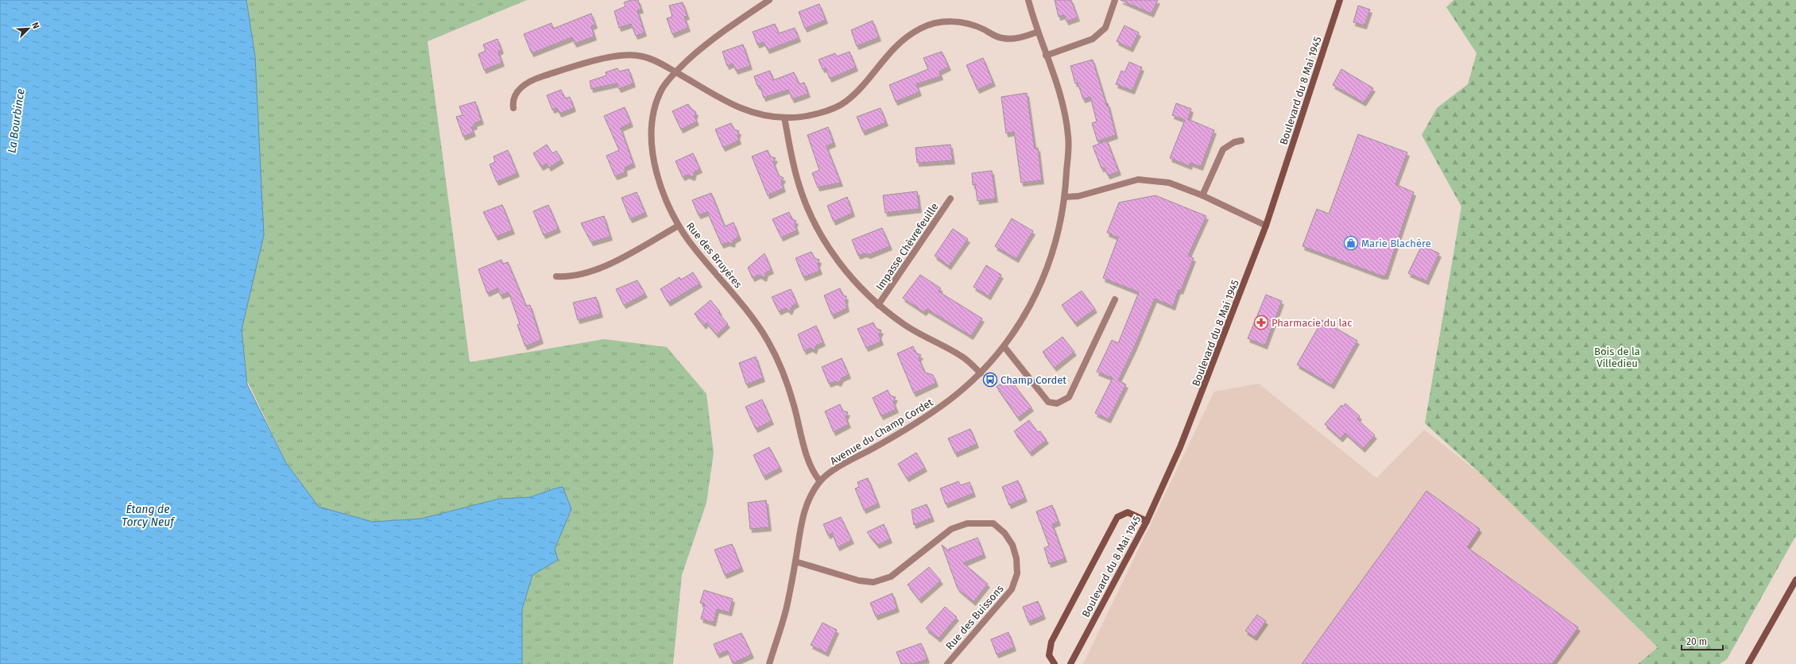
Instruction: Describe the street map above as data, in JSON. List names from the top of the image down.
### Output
{
  "streets": {
    "street": [
      "Boulevard du 8 Mai 1945",
      "Impasse Chèvrefeuille",
      "Rue des Bruyères",
      "Avenue du Champ Cordet",
      "Rue des Buissons"
    ]
  },
  "crossings": [
    ["Rue des Bruyères", "Avenue du Champ Cordet"],
    ["Avenue du Champ Cordet", "Rue des Buissons"]
  ],
  "water": ["La Bourbince", "Étang de Torcy Neuf"],
  "parks": ["Bois de la Villedieu"],
  "places": {
    "shop": ["Marie Blachère"],
    "pharmacy": ["Pharmacie du lac"],
    "bus stop": ["Champ Cordet"]
  },
  "scale_bar": "20 m",
  "north": "top right"
}
